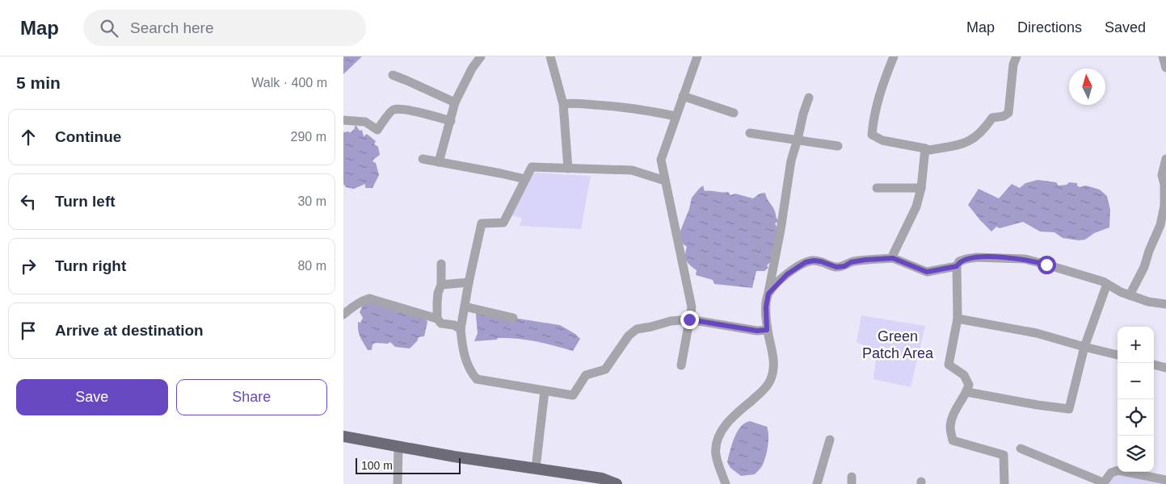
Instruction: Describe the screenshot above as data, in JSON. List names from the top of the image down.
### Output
{
  "parks": ["Green Patch Area"],
  "scale_bar": "100 m",
  "north": "top",
  "page": {
    "header": "Map",
    "search": "Search here",
    "nav": ["Map", "Directions", "Saved"],
    "heading": ["5 min", "Walk · 400 m"],
    "list": [
      ["Continue", "290 m"],
      ["Turn left", "30 m"],
      ["Turn right", "80 m"],
      "Arrive at destination"
    ],
    "map_buttons": ["+", "−"],
    "buttons": ["Save", "Share"],
    "scale": "100 m"
  }
}
